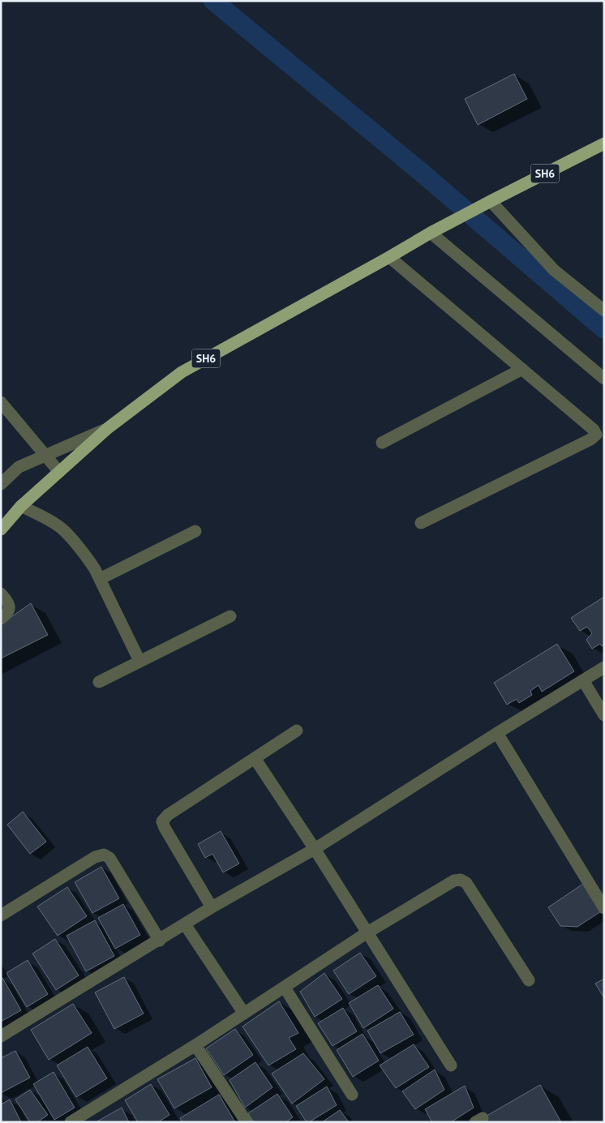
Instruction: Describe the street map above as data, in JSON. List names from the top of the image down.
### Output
{
  "streets": {
    "main road": ["SH6"]
  }
}
